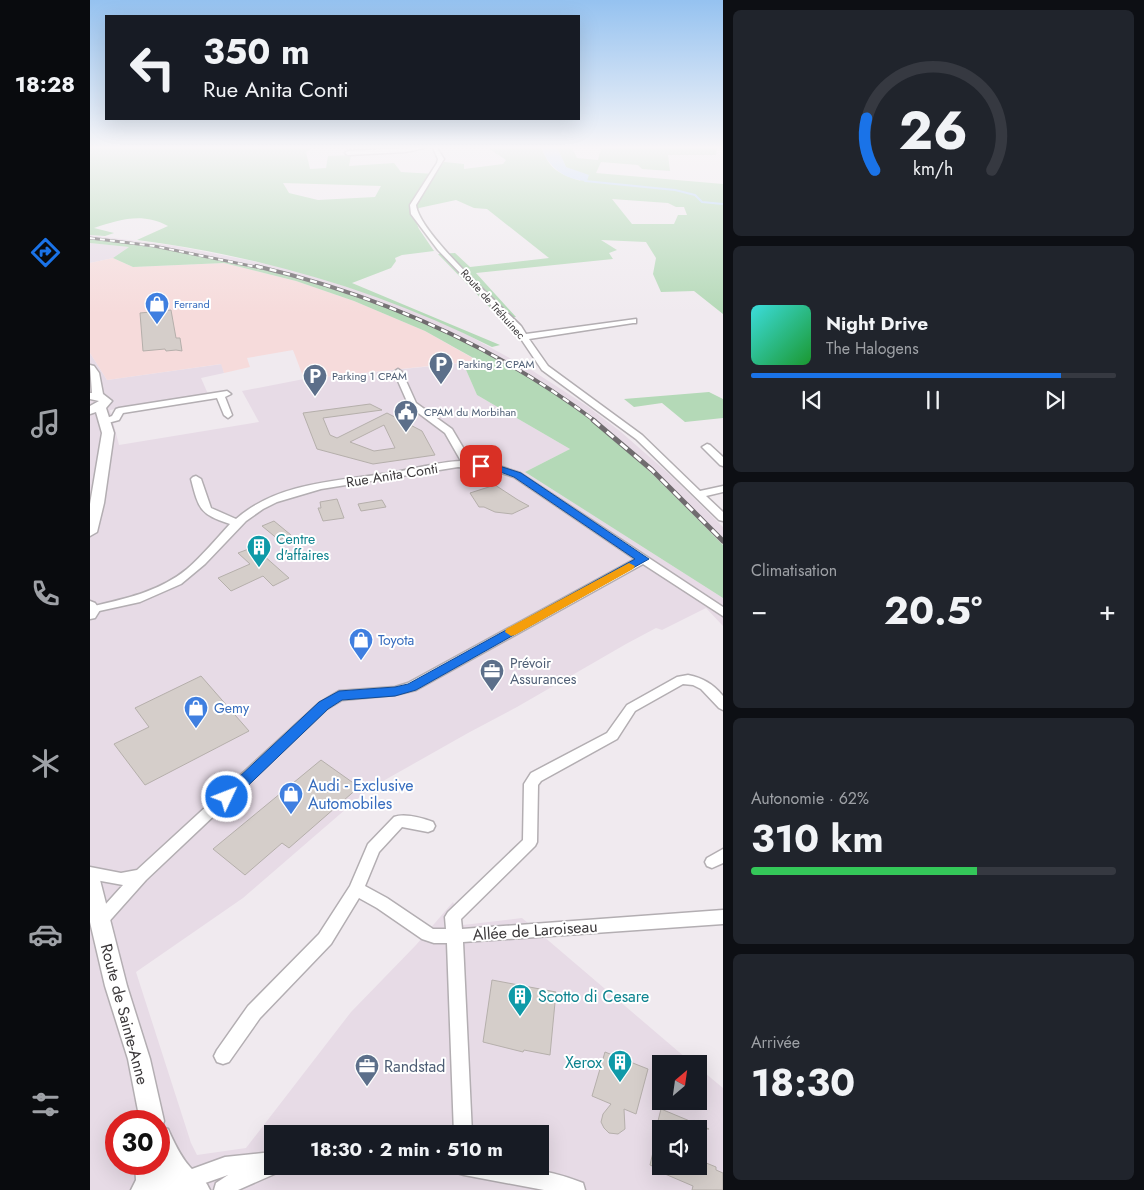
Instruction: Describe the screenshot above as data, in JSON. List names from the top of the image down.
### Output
{
  "streets": {
    "main road": ["Route de Sainte-Anne"],
    "street": ["Route de Tréhuinec", "Rue Anita Conti", "Allée de Laroiseau"]
  },
  "places": {
    "shop": [
      "Ferrand",
      "Toyota",
      "Gemy",
      "Audi - Exclusive Automobiles"
    ],
    "parking": ["Parking 2 CPAM", "Parking 1 CPAM"],
    "public building": ["CPAM du Morbihan"],
    "building": ["Centre d'affaires", "Scotto di Cesare", "Xerox"],
    "office": ["Prévoir Assurances", "Randstad"]
  },
  "north": "top right",
  "page": {
    "tabs": "18:28",
    "turn": ["350 m", "Rue Anita Conti"],
    "song": ["Night Drive", "The Halogens"],
    "tile": [
      "Climatisation",
      ["Autonomie · 62%", "310 km"],
      ["Arrivée", "18:30"]
    ],
    "heat": ["−", "20.5°", "+"],
    "limit": "30",
    "trip": "18:30 · 2 min · 510 m",
    "gauge": ["26", "km/h"]
  }
}
